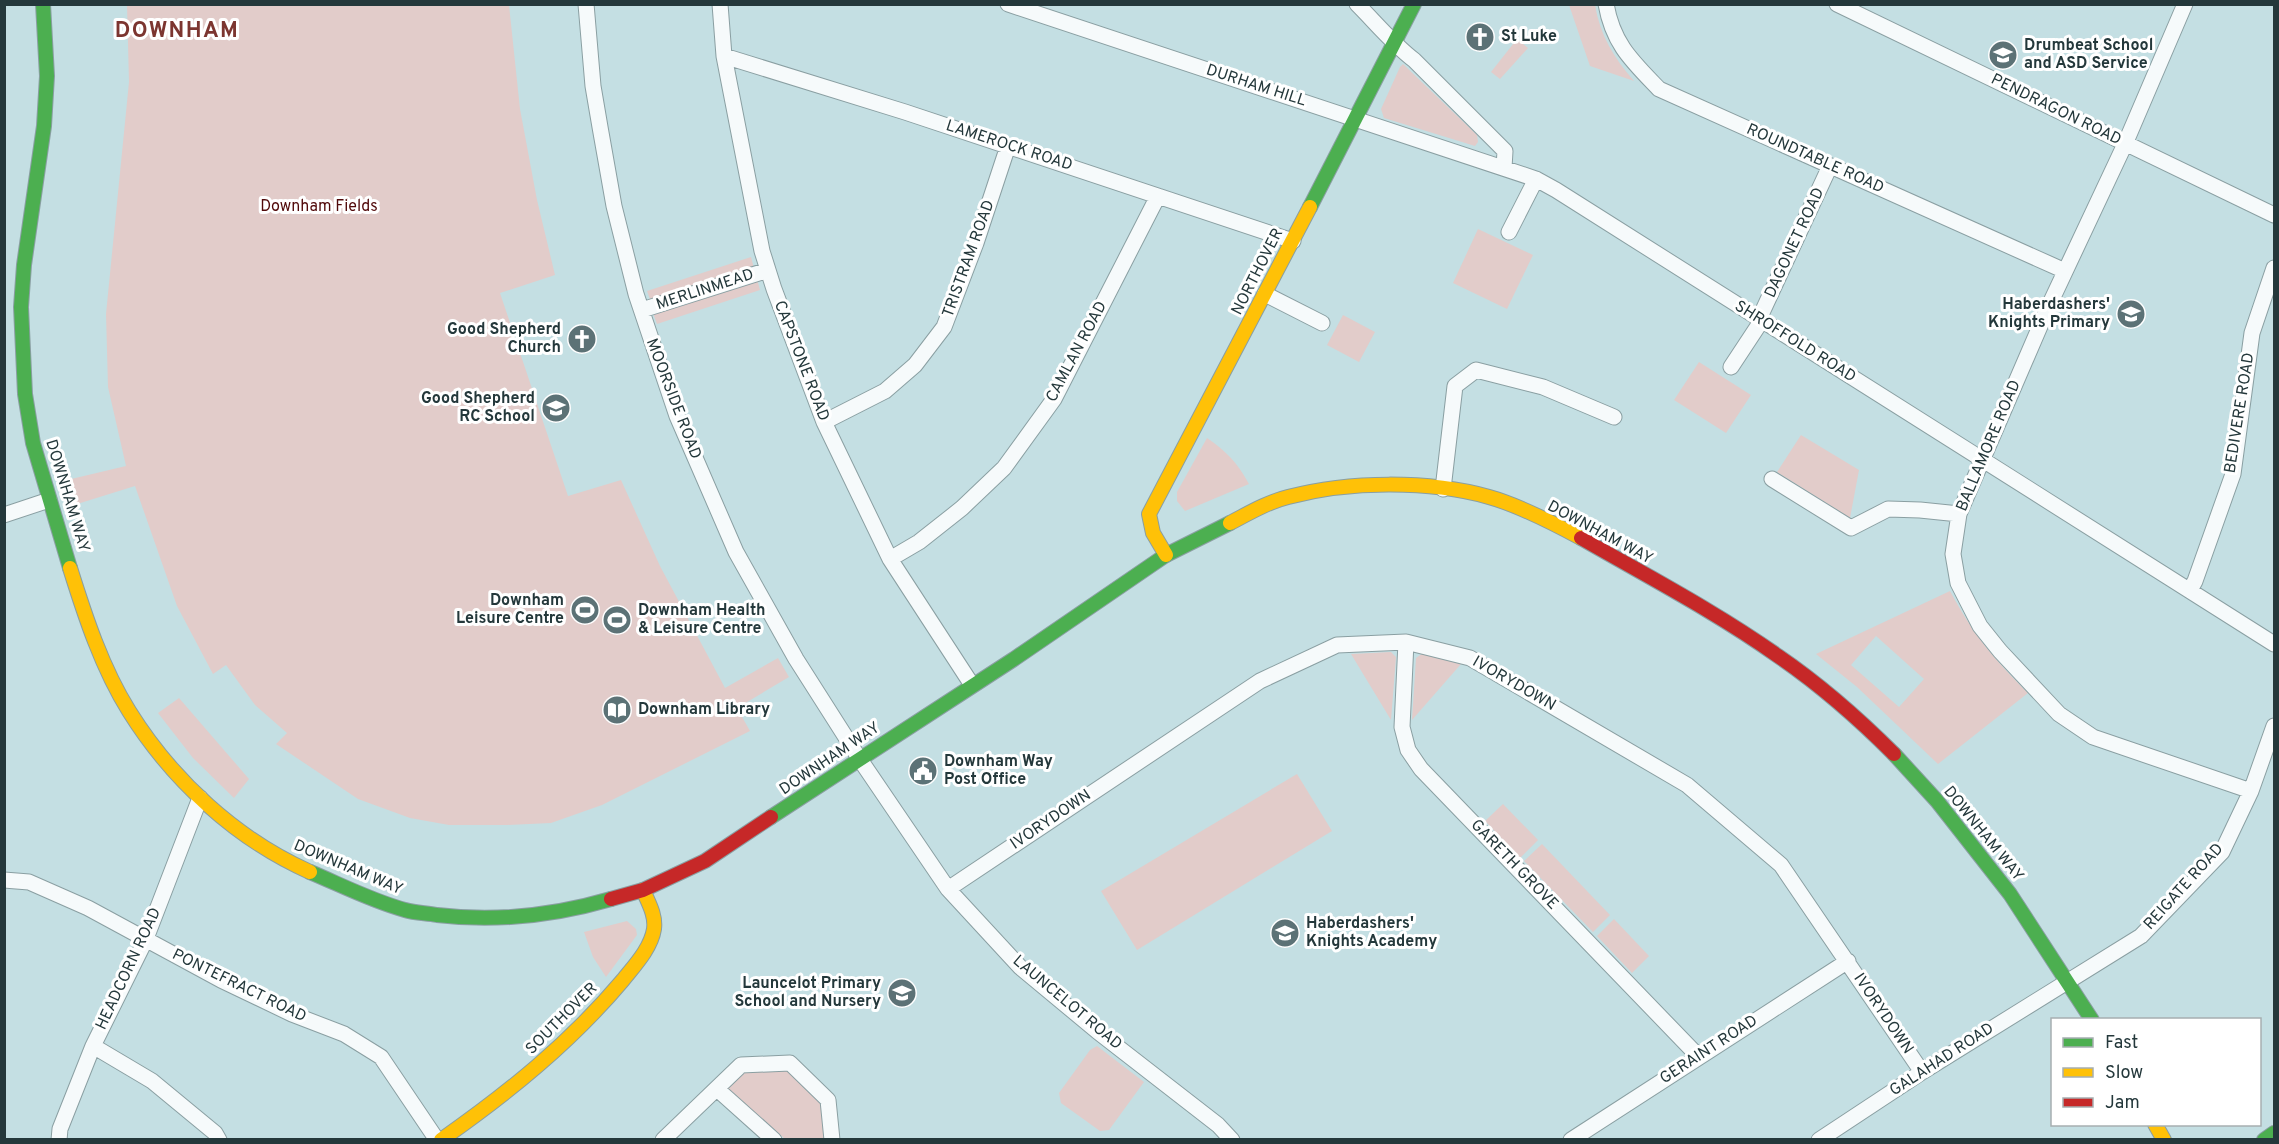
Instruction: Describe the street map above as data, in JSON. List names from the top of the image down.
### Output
{
  "streets": {
    "street": [
      "DURHAM HILL",
      "PENDRAGON ROAD",
      "LAMEROCK ROAD",
      "ROUNDTABLE ROAD",
      "DAGONET ROAD",
      "TRISTRAM ROAD",
      "NORTHOVER",
      "MERLINMEAD",
      "SHROFFOLD ROAD",
      "CAMLAN ROAD",
      "CAPSTONE ROAD",
      "MOORSIDE ROAD",
      "BEDIVERE ROAD",
      "BALLAMORE ROAD",
      "DOWNHAM WAY",
      "IVORYDOWN",
      "GARETH GROVE",
      "REIGATE ROAD",
      "HEADCORN ROAD",
      "PONTEFRACT ROAD",
      "LAUNCELOT ROAD",
      "SOUTHOVER",
      "GERAINT ROAD",
      "GALAHAD ROAD"
    ]
  },
  "crossings": [
    ["DURHAM HILL", "NORTHOVER"],
    ["DURHAM HILL", "SHROFFOLD ROAD"],
    ["PENDRAGON ROAD", "BALLAMORE ROAD"],
    ["LAMEROCK ROAD", "TRISTRAM ROAD"],
    ["LAMEROCK ROAD", "NORTHOVER"],
    ["LAMEROCK ROAD", "CAMLAN ROAD"],
    ["LAMEROCK ROAD", "CAPSTONE ROAD"],
    ["ROUNDTABLE ROAD", "DAGONET ROAD"],
    ["ROUNDTABLE ROAD", "BALLAMORE ROAD"],
    ["DAGONET ROAD", "SHROFFOLD ROAD"],
    ["TRISTRAM ROAD", "CAPSTONE ROAD"],
    ["NORTHOVER", "DOWNHAM WAY"],
    ["MERLINMEAD", "CAPSTONE ROAD"],
    ["MERLINMEAD", "MOORSIDE ROAD"],
    ["SHROFFOLD ROAD", "BEDIVERE ROAD"],
    ["SHROFFOLD ROAD", "BALLAMORE ROAD"],
    ["CAMLAN ROAD", "CAPSTONE ROAD"],
    ["CAPSTONE ROAD", "DOWNHAM WAY"],
    ["MOORSIDE ROAD", "DOWNHAM WAY"],
    ["MOORSIDE ROAD", "LAUNCELOT ROAD"],
    ["BALLAMORE ROAD", "REIGATE ROAD"],
    ["DOWNHAM WAY", "REIGATE ROAD"],
    ["DOWNHAM WAY", "HEADCORN ROAD"],
    ["DOWNHAM WAY", "LAUNCELOT ROAD"],
    ["DOWNHAM WAY", "SOUTHOVER"],
    ["DOWNHAM WAY", "GALAHAD ROAD"],
    ["IVORYDOWN", "GARETH GROVE"],
    ["IVORYDOWN", "LAUNCELOT ROAD"],
    ["IVORYDOWN", "GERAINT ROAD"],
    ["IVORYDOWN", "GALAHAD ROAD"],
    ["GARETH GROVE", "GERAINT ROAD"],
    ["REIGATE ROAD", "GALAHAD ROAD"],
    ["HEADCORN ROAD", "PONTEFRACT ROAD"],
    ["PONTEFRACT ROAD", "SOUTHOVER"]
  ],
  "districts": ["DOWNHAM"],
  "parks": ["Downham Fields"],
  "places": {
    "church": ["St Luke", "Good Shepherd Church"],
    "school or university": [
      "Drumbeat School and ASD Service",
      "Haberdashers' Knights Primary",
      "Good Shepherd RC School",
      "Haberdashers' Knights Academy",
      "Launcelot Primary School and Nursery"
    ],
    "sports": ["Downham Leisure Centre", "Downham Health & Leisure Centre"],
    "library": ["Downham Library"],
    "public building": ["Downham Way Post Office"]
  },
  "legend": ["Fast", "Slow", "Jam"]
}
